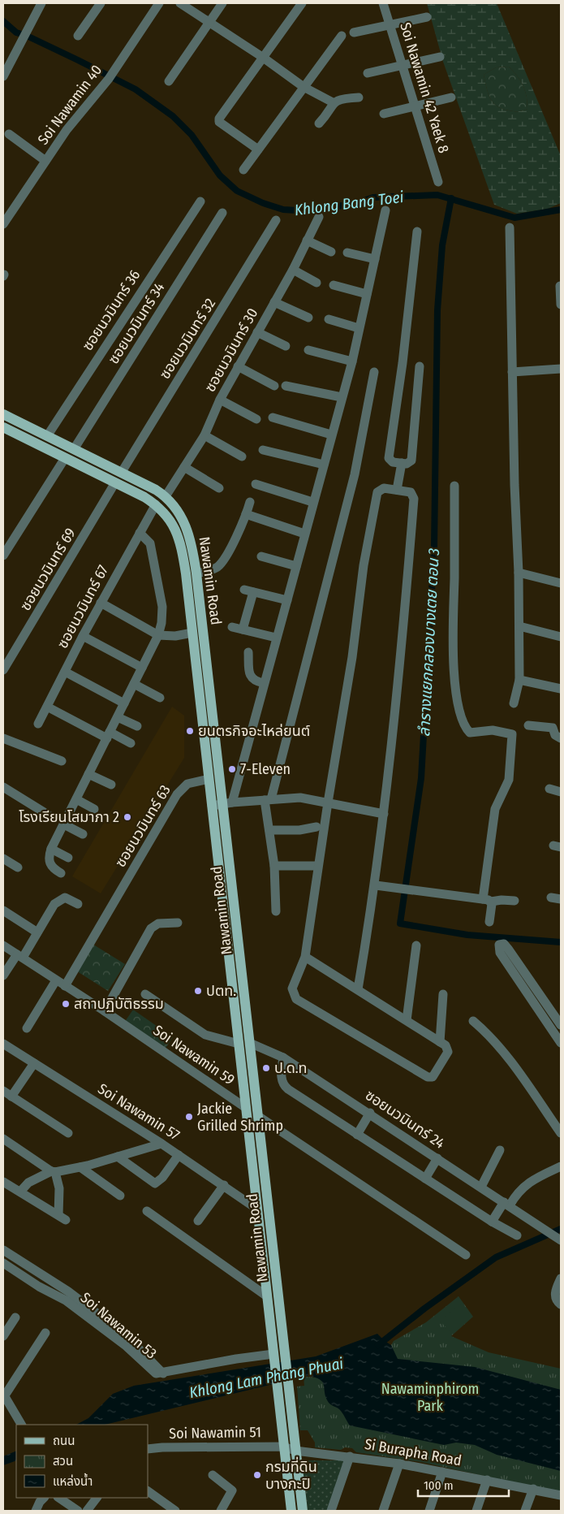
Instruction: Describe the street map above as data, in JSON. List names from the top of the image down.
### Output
{
  "streets": {
    "main road": ["Nawamin Road"],
    "street": [
      "Soi Nawamin 42 Yaek 8",
      "Soi Nawamin 40",
      "ซอยนวมินทร์ 36",
      "ซอยนวมินทร์ 34",
      "ซอยนวมินทร์ 32",
      "ซอยนวมินทร์ 30",
      "ซอยนวมินทร์ 69",
      "ซอยนวมินทร์ 67",
      "ซอยนวมินทร์ 63",
      "Soi Nawamin 59",
      "Soi Nawamin 57",
      "ซอยนวมินทร์ 24",
      "Soi Nawamin 53",
      "Soi Nawamin 51",
      "Si Burapha Road"
    ]
  },
  "crossings": [
    ["ซอยนวมินทร์ 36", "Nawamin Road"],
    ["ซอยนวมินทร์ 34", "Nawamin Road"],
    ["ซอยนวมินทร์ 32", "Nawamin Road"],
    ["ซอยนวมินทร์ 30", "Nawamin Road"],
    ["ซอยนวมินทร์ 69", "Nawamin Road"],
    ["Nawamin Road", "ซอยนวมินทร์ 67"],
    ["Nawamin Road", "ซอยนวมินทร์ 63"],
    ["Nawamin Road", "Soi Nawamin 59"],
    ["Nawamin Road", "Soi Nawamin 57"],
    ["Nawamin Road", "ซอยนวมินทร์ 24"],
    ["Nawamin Road", "Soi Nawamin 53"],
    ["Nawamin Road", "Soi Nawamin 51"],
    ["Nawamin Road", "Si Burapha Road"],
    ["ซอยนวมินทร์ 63", "Soi Nawamin 59"],
    ["Soi Nawamin 51", "Si Burapha Road"]
  ],
  "water": ["Khlong Bang Toei", "ลำรางแยกคลองบางเตย ตอน 3", "Khlong Lam Phang Phuai"],
  "parks": ["Nawaminphirom Park"],
  "places": [
    "ยนตรกิจอะไหล่ยนต์",
    "7-Eleven",
    "โรงเรียนโสมาภา 2",
    "ปตท.",
    "สถาปฏิบัติธรรม",
    "ป.ด.ท",
    "Jackie Grilled Shrimp",
    "กรมที่ดิน บางกะปิ"
  ],
  "legend": ["ถนน", "สวน", "แหล่งน้ำ"],
  "scale_bar": "100 m"
}
